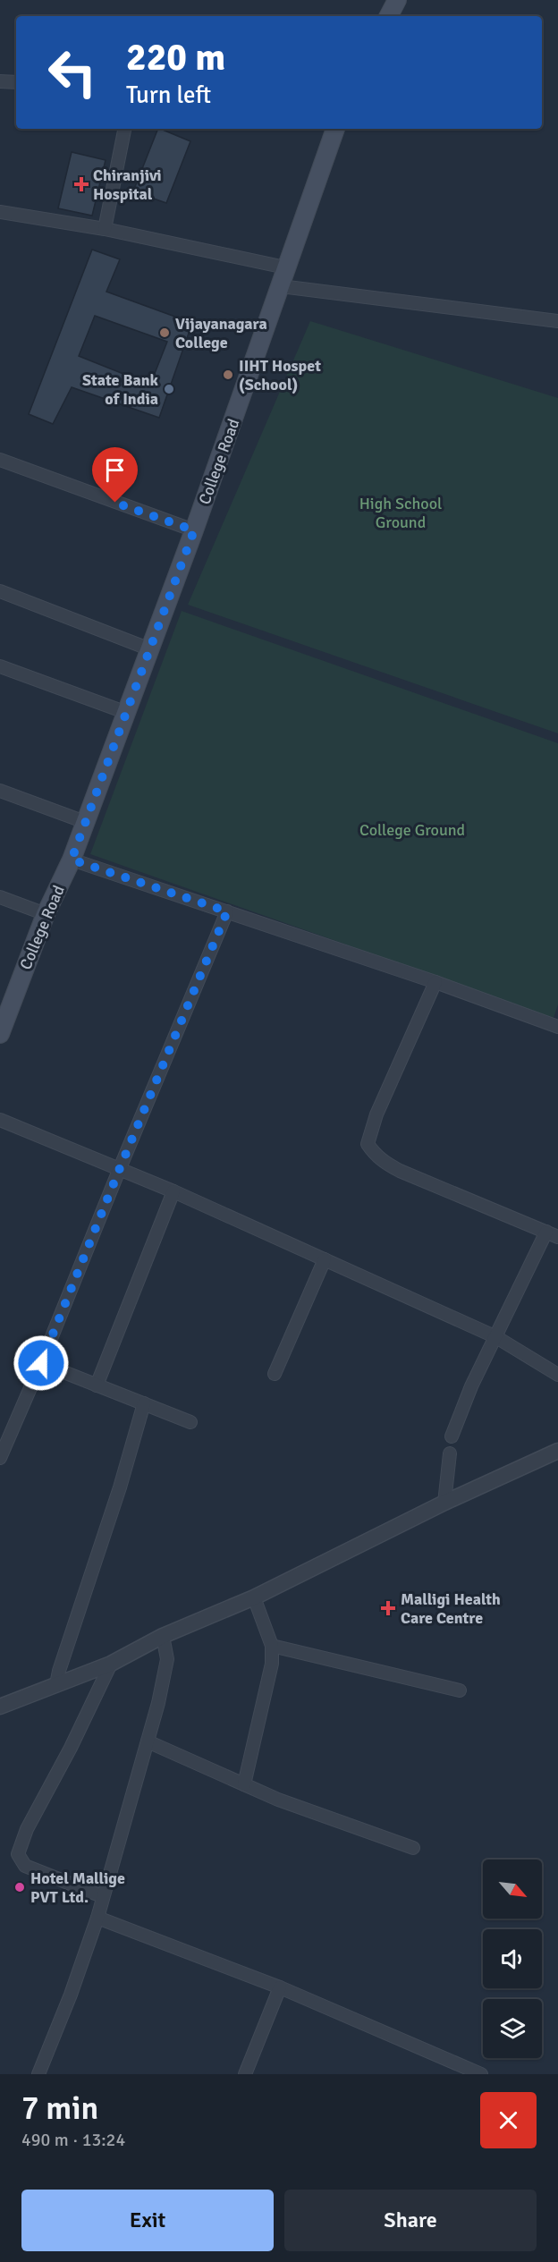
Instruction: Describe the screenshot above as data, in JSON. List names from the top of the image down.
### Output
{
  "streets": {
    "main road": ["College Road"]
  },
  "parks": ["High School Ground", "College Ground"],
  "places": {
    "health": ["Chiranjivi Hospital", "Malligi Health Care Centre"],
    "other": [
      "Vijayanagara College",
      "IIHT Hospet (School)",
      "State Bank of India",
      "Hotel Mallige PVT Ltd."
    ]
  },
  "north": "bottom right",
  "page": {
    "turn": ["220 m", "Turn left"],
    "heading": ["7 min", "490 m · 13:24"],
    "buttons": ["Exit", "Share"]
  }
}
